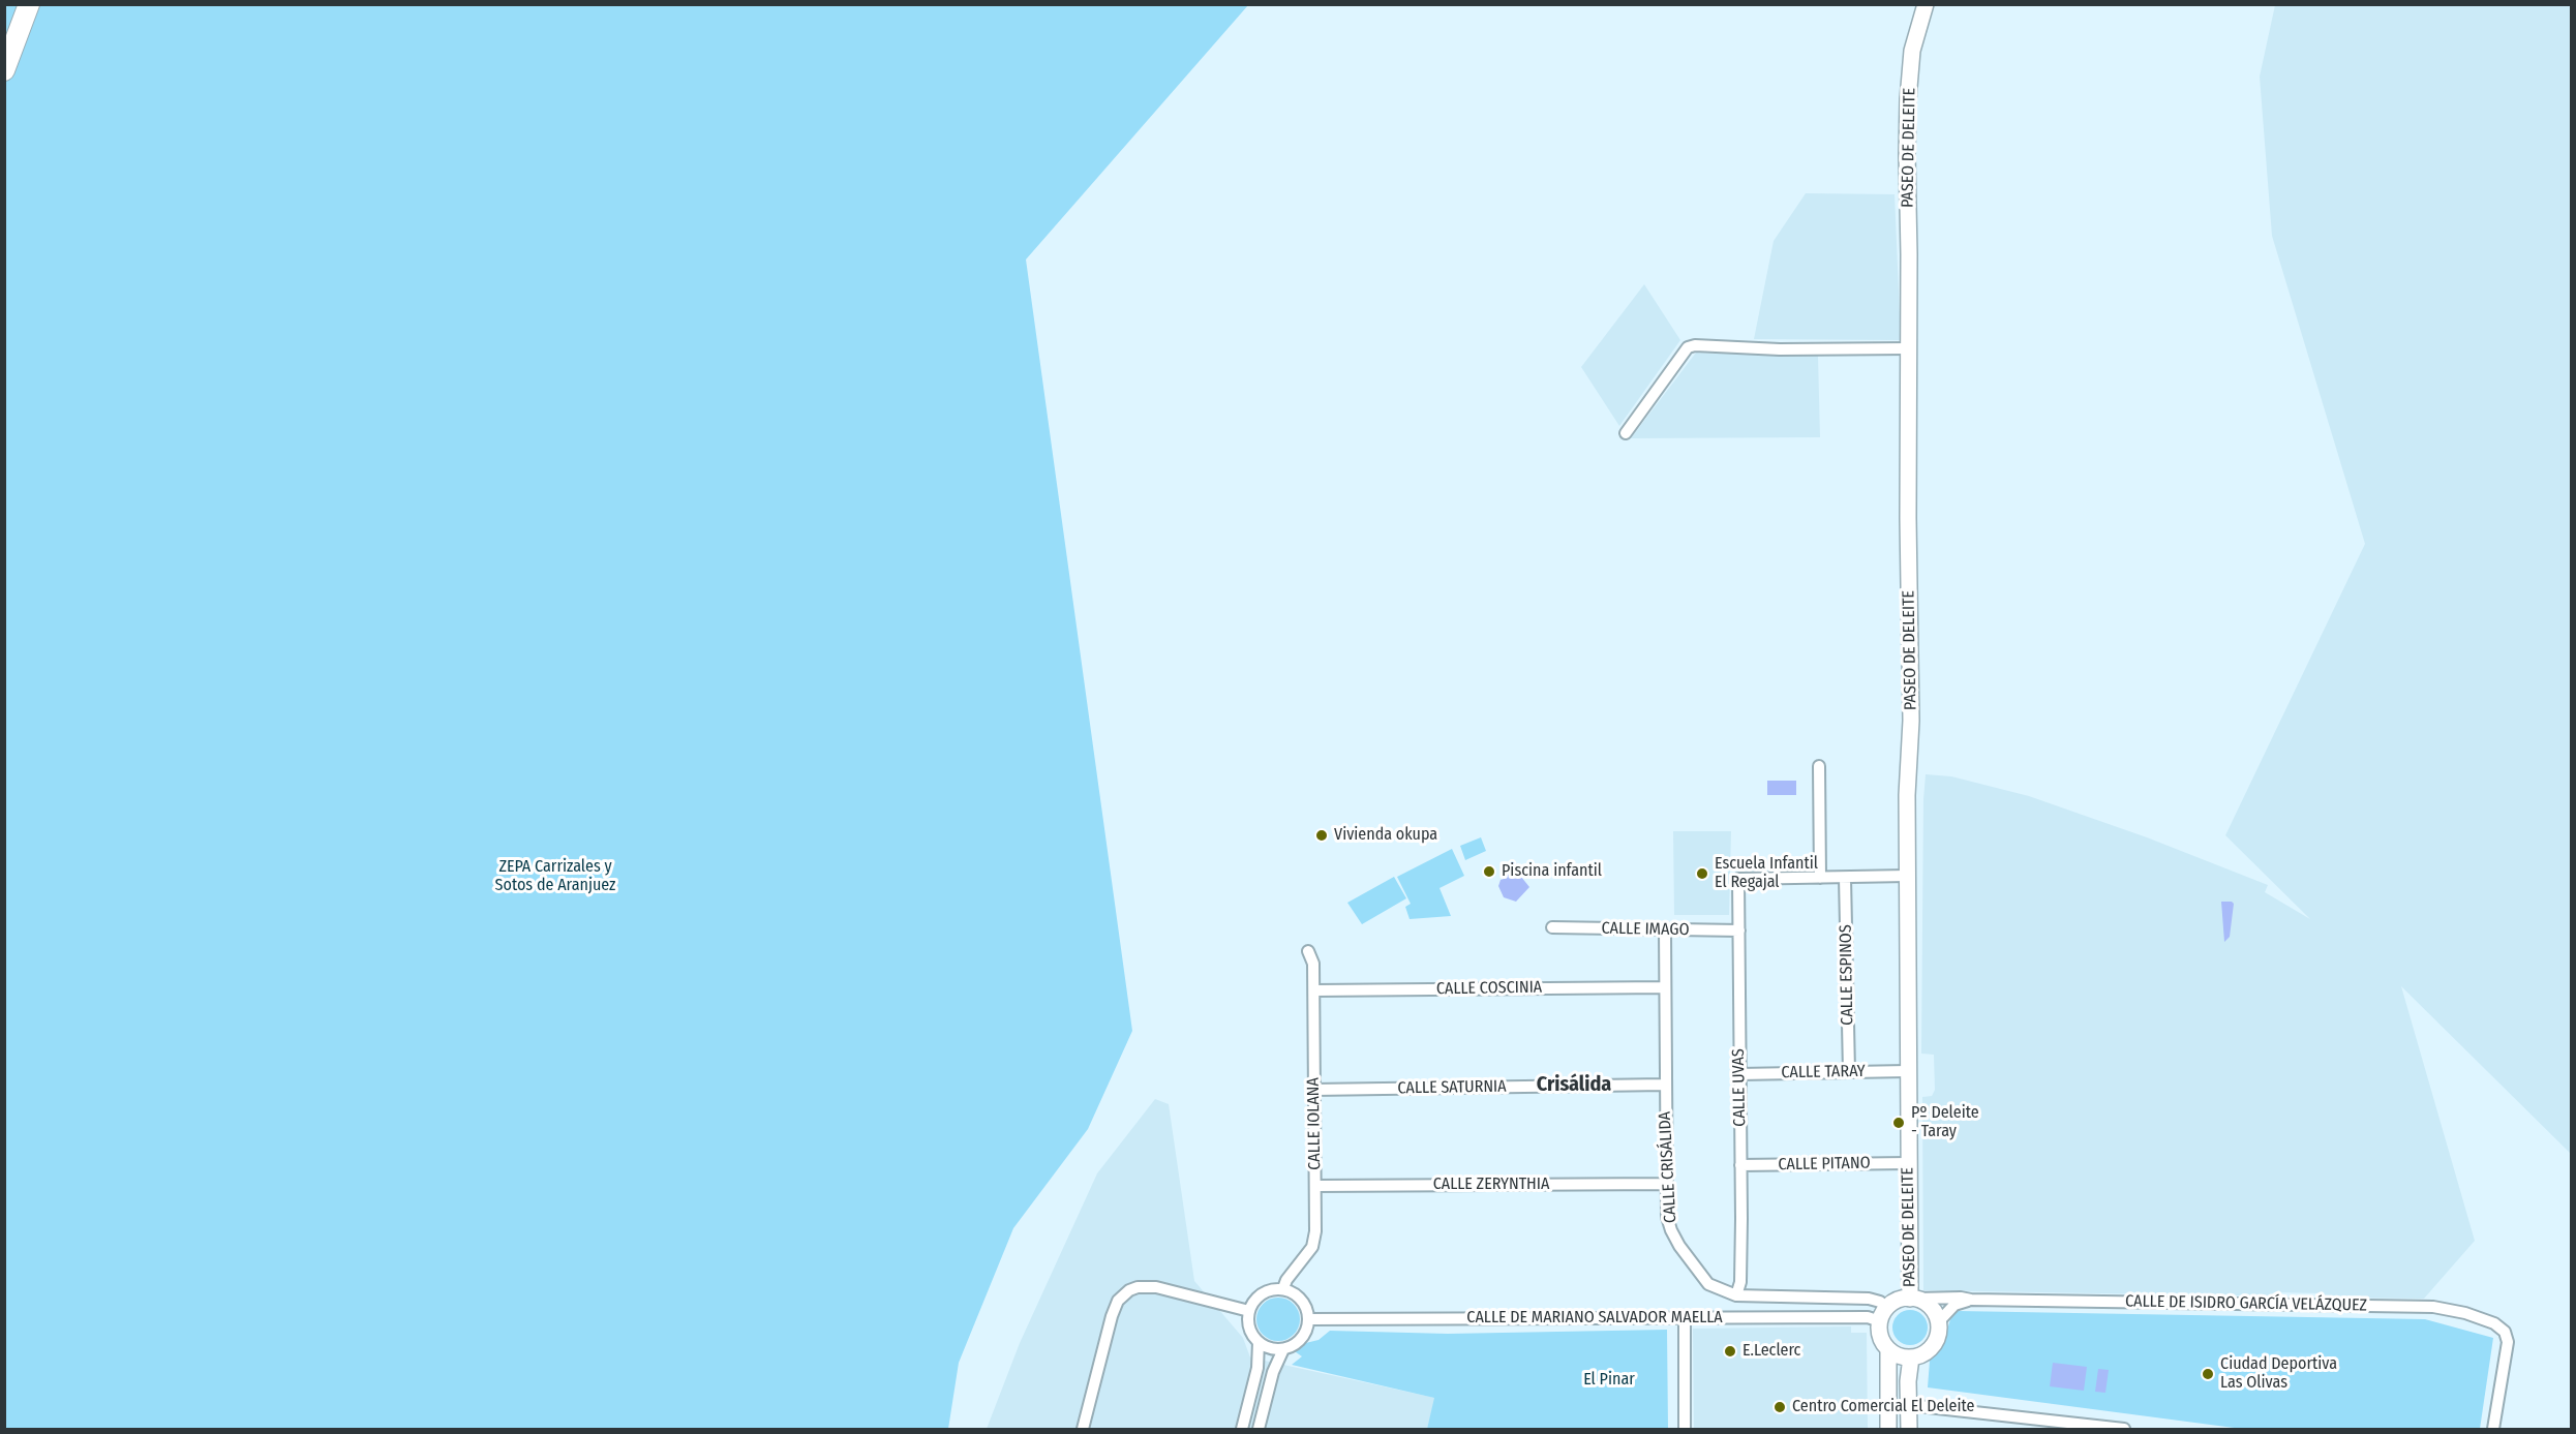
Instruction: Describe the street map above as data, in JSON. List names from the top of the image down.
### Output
{
  "streets": {
    "main road": ["PASEO DE DELEITE"],
    "street": [
      "CALLE IMAGO",
      "CALLE ESPINOS",
      "CALLE COSCINIA",
      "CALLE TARAY",
      "CALLE SATURNIA",
      "CALLE UVAS",
      "CALLE IOLANA",
      "CALLE PITANO",
      "CALLE CRISÁLIDA",
      "CALLE ZERYNTHIA",
      "CALLE DE ISIDRO GARCÍA VELÁZQUEZ",
      "CALLE DE MARIANO SALVADOR MAELLA"
    ]
  },
  "crossings": [
    ["PASEO DE DELEITE", "CALLE TARAY"],
    ["PASEO DE DELEITE", "CALLE PITANO"],
    ["PASEO DE DELEITE", "CALLE CRISÁLIDA"],
    ["PASEO DE DELEITE", "CALLE DE ISIDRO GARCÍA VELÁZQUEZ"],
    ["PASEO DE DELEITE", "CALLE DE MARIANO SALVADOR MAELLA"],
    ["CALLE IMAGO", "CALLE UVAS"],
    ["CALLE IMAGO", "CALLE CRISÁLIDA"],
    ["CALLE ESPINOS", "CALLE TARAY"],
    ["CALLE COSCINIA", "CALLE IOLANA"],
    ["CALLE COSCINIA", "CALLE CRISÁLIDA"],
    ["CALLE TARAY", "CALLE UVAS"],
    ["CALLE SATURNIA", "CALLE IOLANA"],
    ["CALLE SATURNIA", "CALLE CRISÁLIDA"],
    ["CALLE UVAS", "CALLE PITANO"],
    ["CALLE UVAS", "CALLE CRISÁLIDA"],
    ["CALLE IOLANA", "CALLE ZERYNTHIA"],
    ["CALLE IOLANA", "CALLE DE MARIANO SALVADOR MAELLA"],
    ["CALLE CRISÁLIDA", "CALLE ZERYNTHIA"],
    ["CALLE CRISÁLIDA", "CALLE DE ISIDRO GARCÍA VELÁZQUEZ"],
    ["CALLE CRISÁLIDA", "CALLE DE MARIANO SALVADOR MAELLA"],
    ["CALLE DE ISIDRO GARCÍA VELÁZQUEZ", "CALLE DE MARIANO SALVADOR MAELLA"]
  ],
  "districts": ["Crisálida"],
  "parks": ["ZEPA Carrizales y Sotos de Aranjuez", "El Pinar"],
  "places": [
    "Vivienda okupa",
    "Piscina infantil",
    "Escuela Infantil El Regajal",
    "Pº Deleite - Taray",
    "E.Leclerc",
    "Ciudad Deportiva Las Olivas",
    "Centro Comercial El Deleite"
  ]
}
